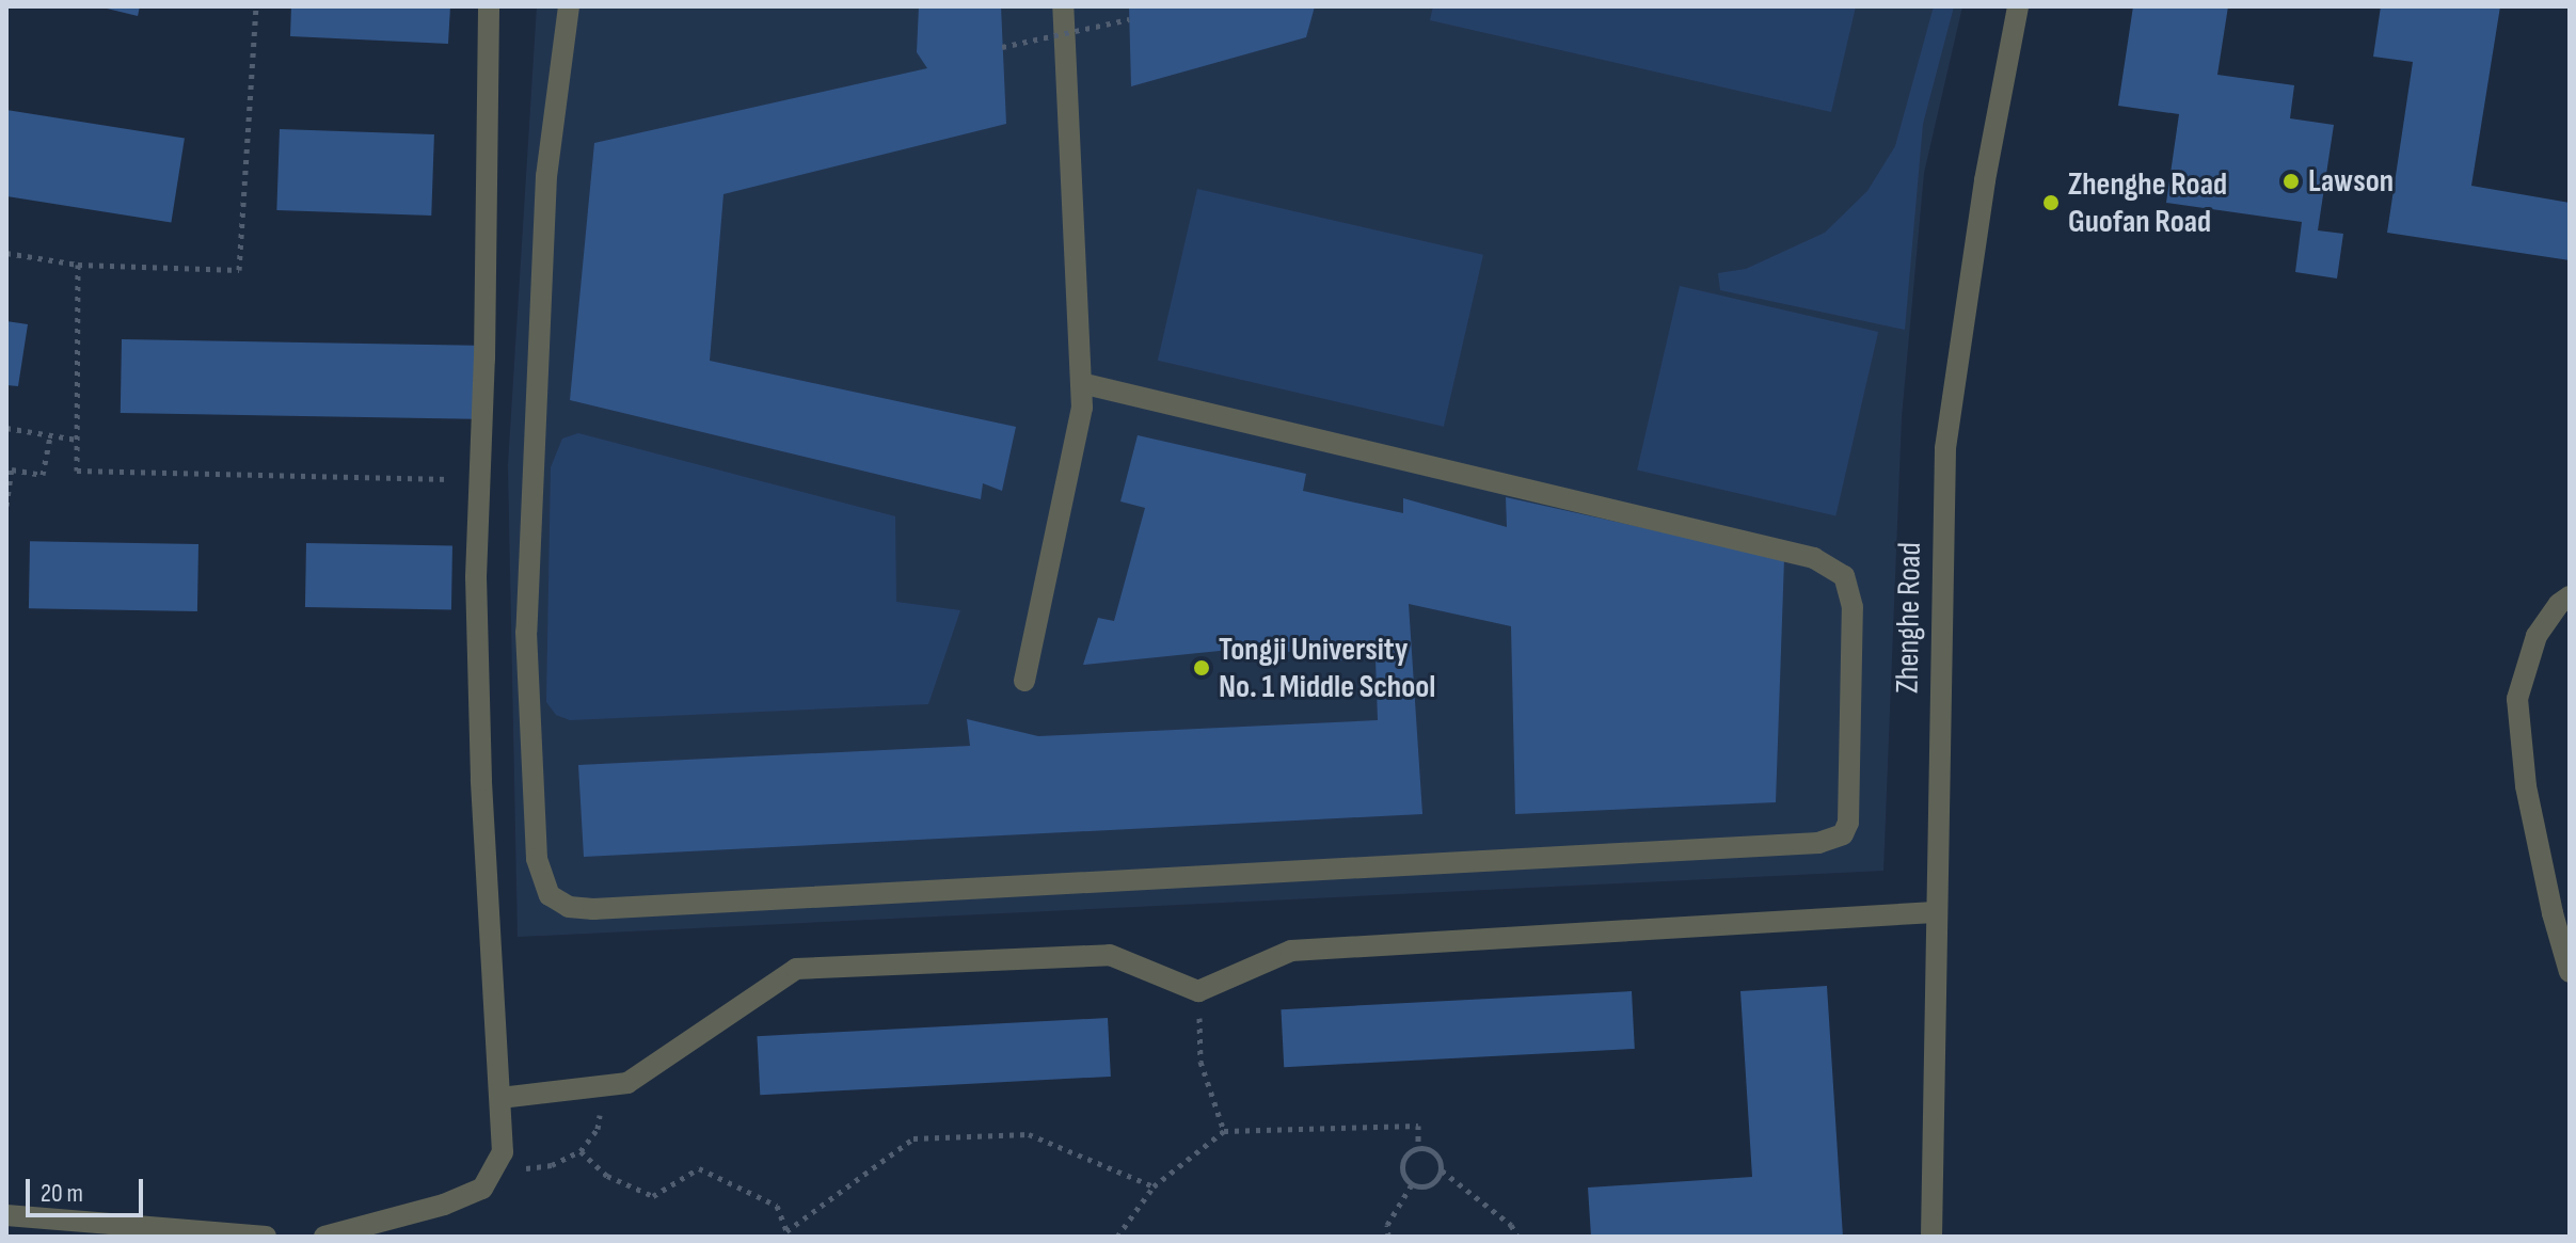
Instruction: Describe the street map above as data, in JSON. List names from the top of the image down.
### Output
{
  "streets": {
    "street": ["Zhenghe Road"]
  },
  "places": ["Lawson", "Zhenghe Road Guofan Road", "Tongji University No. 1 Middle School"],
  "scale_bar": "20 m"
}
